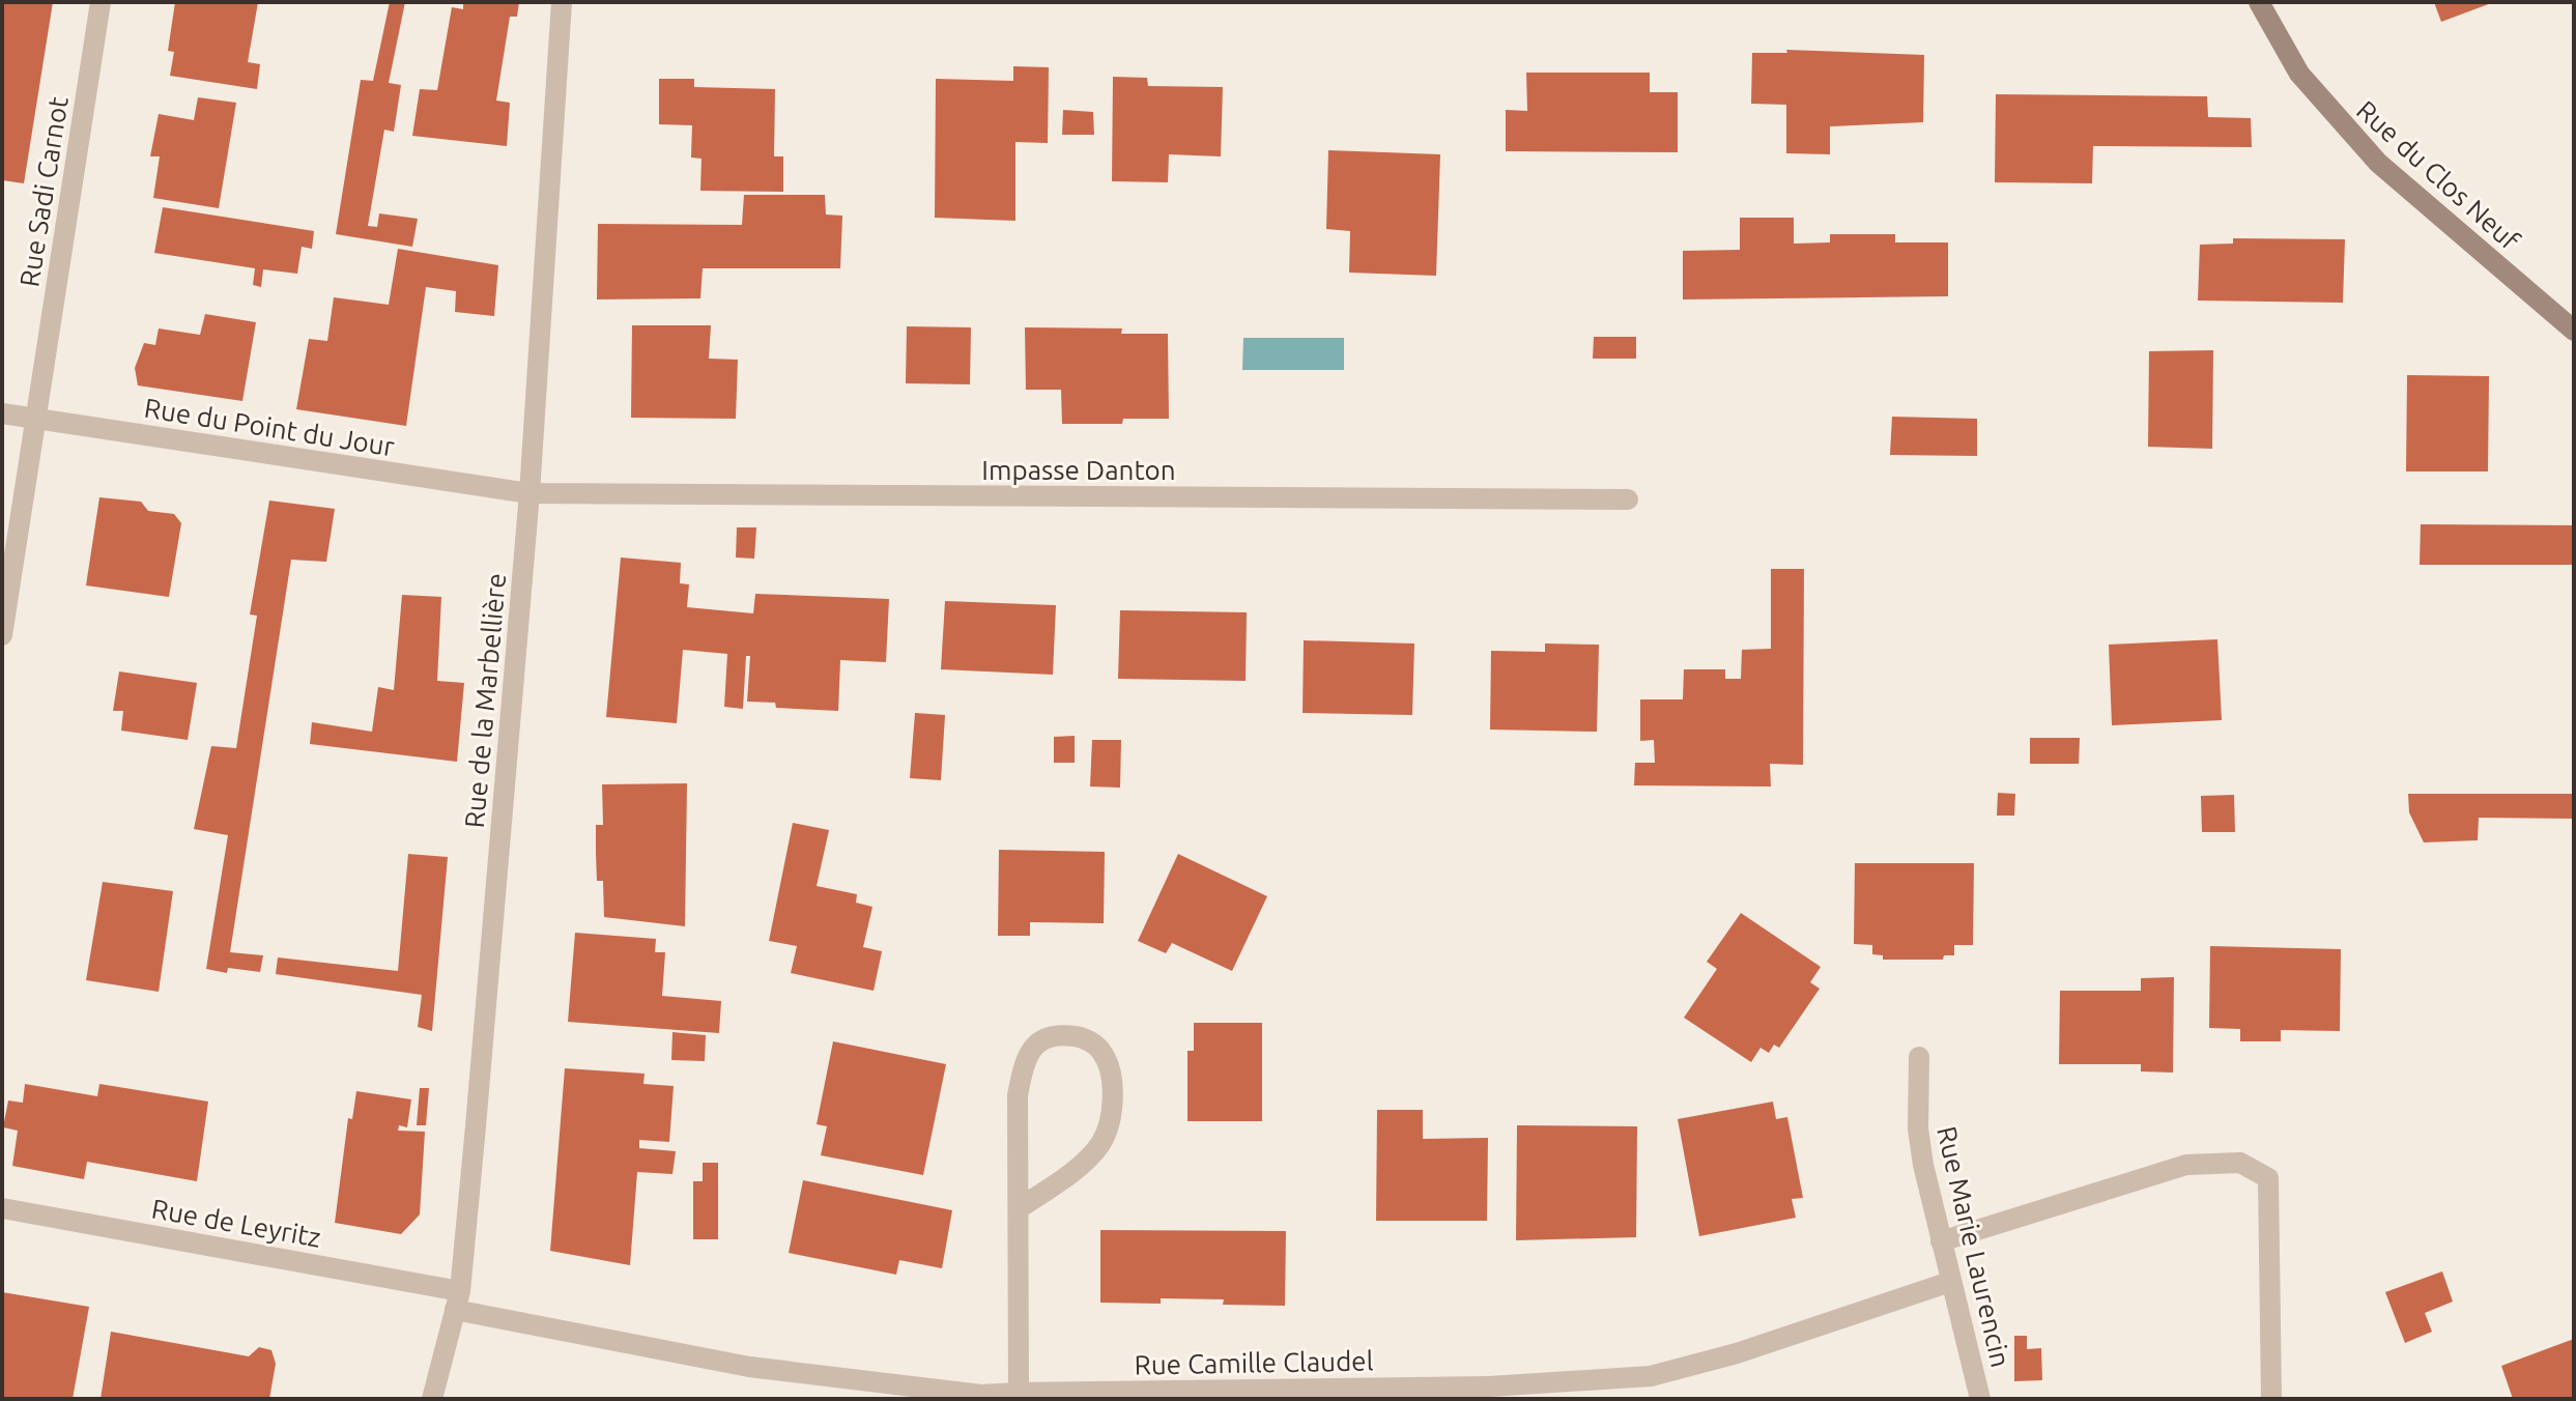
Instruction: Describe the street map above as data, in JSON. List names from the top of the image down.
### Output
{
  "streets": {
    "street": [
      "Rue du Clos Neuf",
      "Rue Sadi Carnot",
      "Rue du Point du Jour",
      "Impasse Danton",
      "Rue de la Marbellière",
      "Rue de Leyritz",
      "Rue Marie Laurencin",
      "Rue Camille Claudel"
    ]
  },
  "crossings": [
    ["Rue Sadi Carnot", "Rue du Point du Jour"],
    ["Rue du Point du Jour", "Impasse Danton"],
    ["Rue du Point du Jour", "Rue de la Marbellière"],
    ["Impasse Danton", "Rue de la Marbellière"],
    ["Rue de la Marbellière", "Rue de Leyritz"],
    ["Rue de Leyritz", "Rue Camille Claudel"],
    ["Rue Marie Laurencin", "Rue Camille Claudel"]
  ]
}
